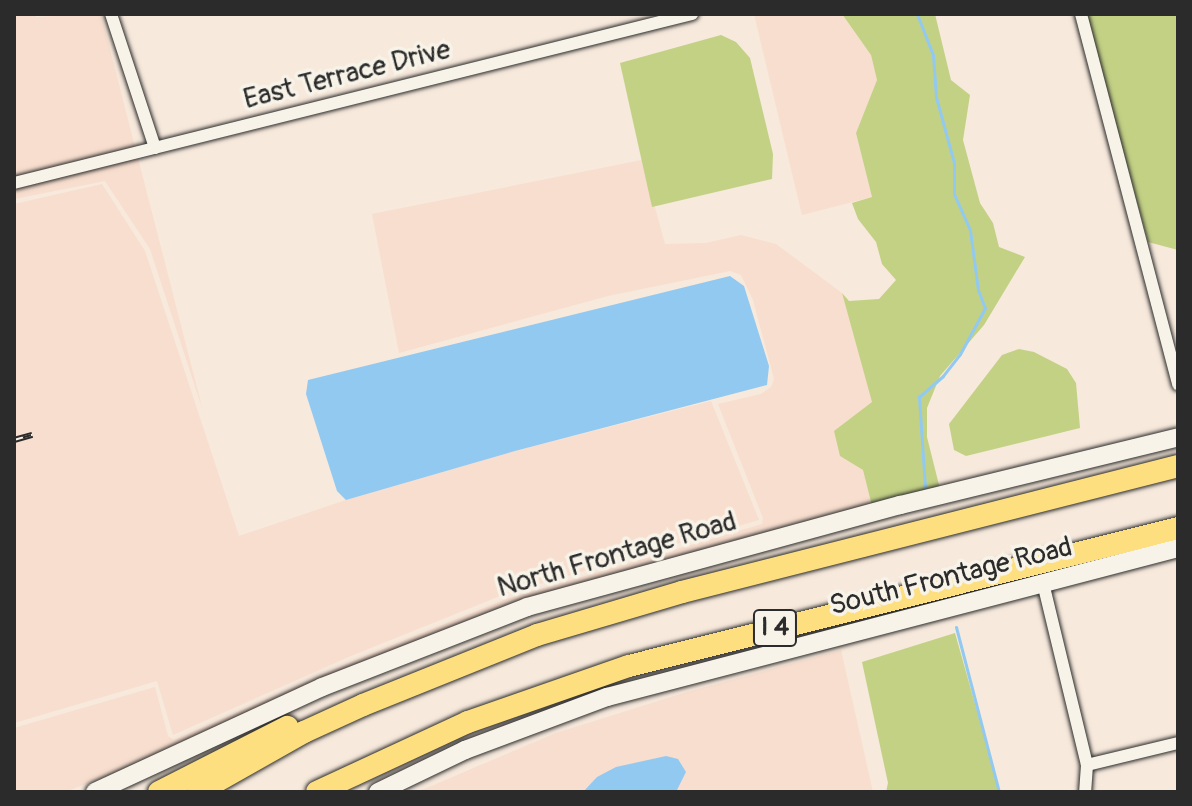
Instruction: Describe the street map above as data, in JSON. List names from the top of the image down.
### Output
{
  "streets": {
    "highway": ["I 4"],
    "street": ["East Terrace Drive", "North Frontage Road", "South Frontage Road"]
  }
}
